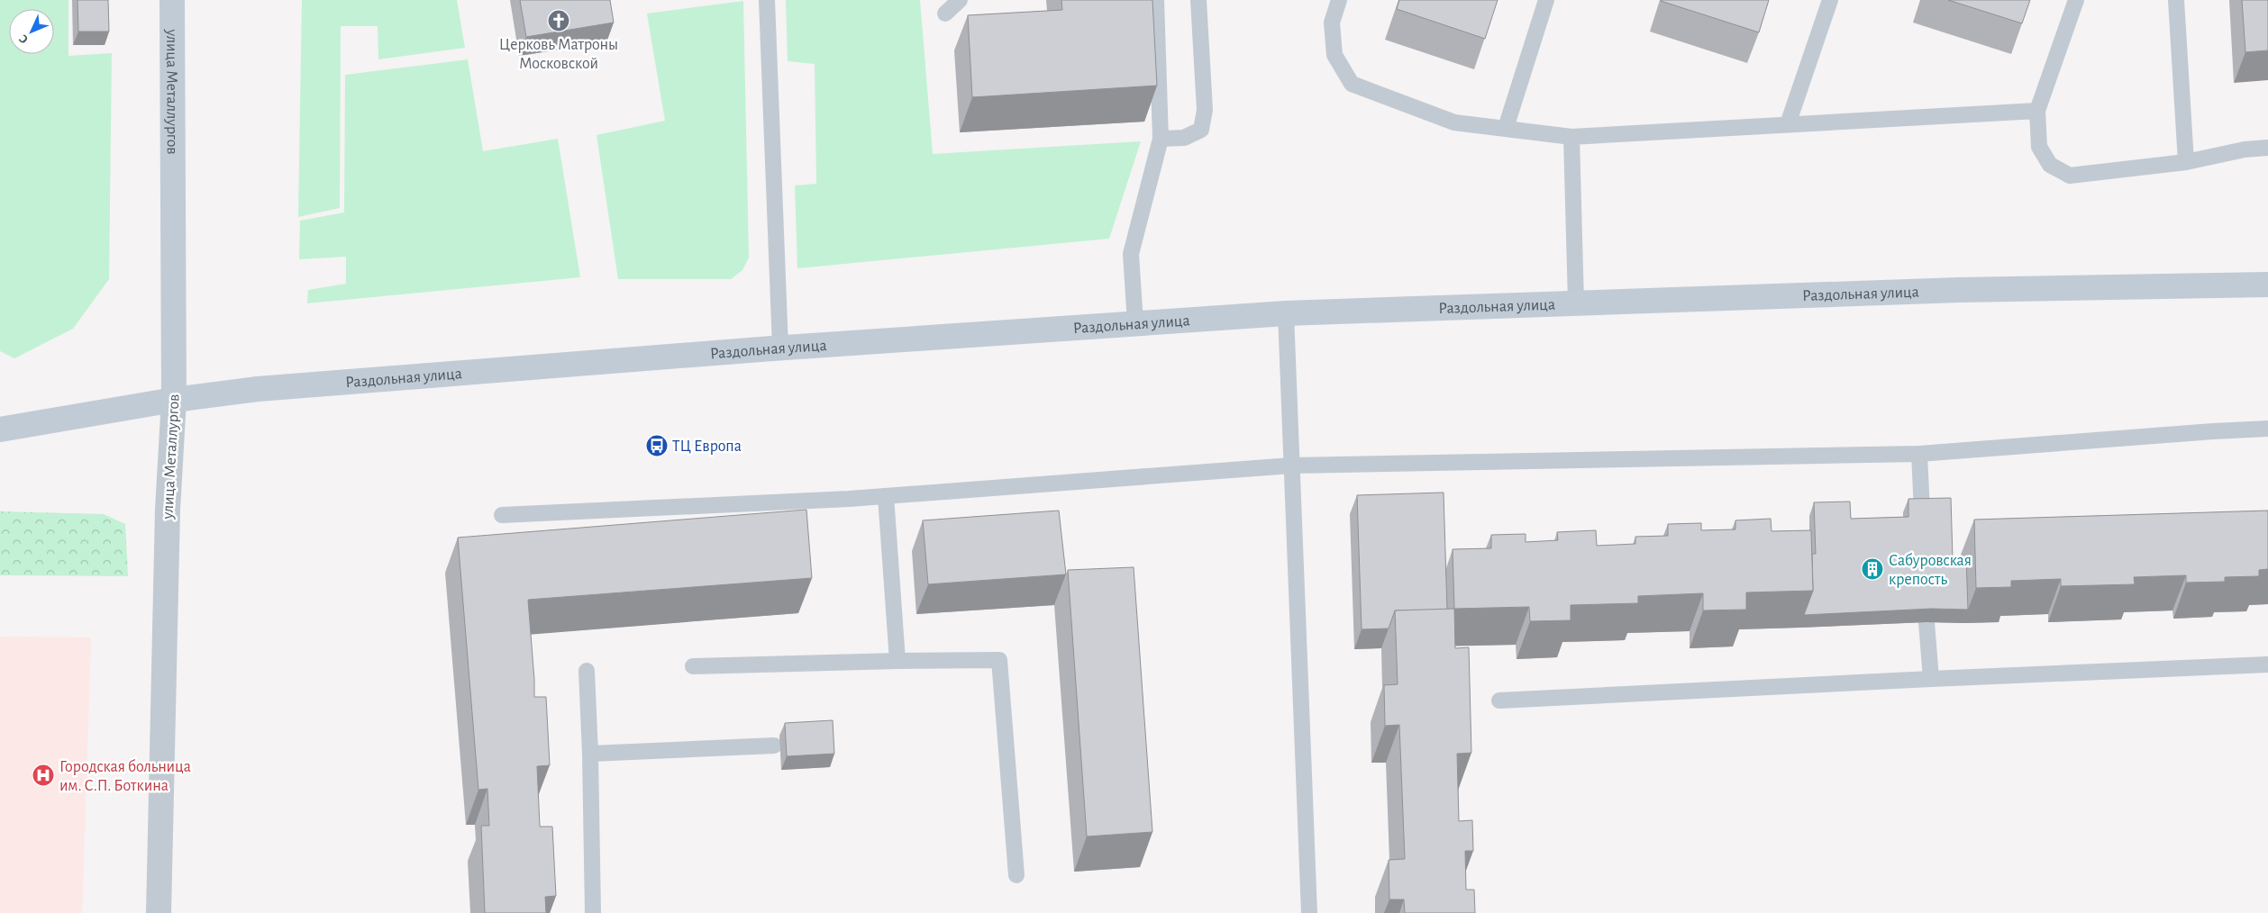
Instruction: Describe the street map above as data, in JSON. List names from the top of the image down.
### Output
{
  "streets": {
    "main road": ["улица Металлургов", "Раздольная улица"]
  },
  "crossings": [
    ["улица Металлургов", "Раздольная улица"]
  ],
  "places": {
    "church": ["Церковь Матроны Московской"],
    "bus stop": ["ТЦ Европа"],
    "building": ["Сабуровская крепость"],
    "hospital": ["Городская больница им. С.П. Боткина"]
  },
  "north": "bottom left"
}
